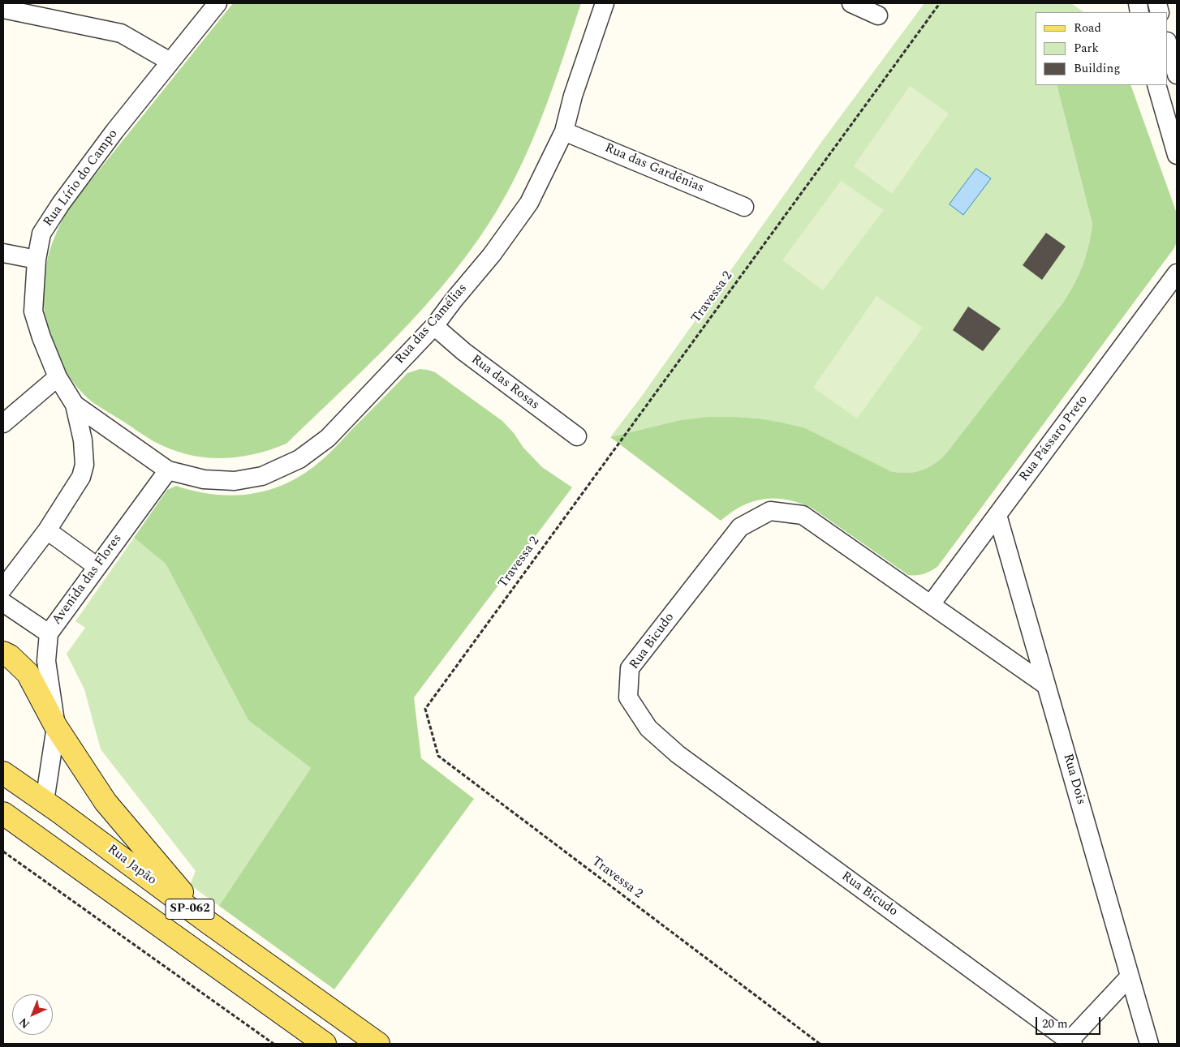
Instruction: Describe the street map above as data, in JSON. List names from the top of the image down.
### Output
{
  "streets": {
    "main road": ["Rua Japão", "SP-062"],
    "street": [
      "Rua das Gardênias",
      "Rua Lírio do Campo",
      "Rua das Camélias",
      "Rua das Rosas",
      "Rua Pássaro Preto",
      "Avenida das Flores",
      "Rua Bicudo",
      "Rua Dois"
    ],
    "path": ["Travessa 2"]
  },
  "crossings": [
    ["Rua das Gardênias", "Rua das Camélias"],
    ["Rua Lírio do Campo", "Rua das Camélias"],
    ["Rua das Camélias", "Rua das Rosas"],
    ["Rua das Camélias", "Avenida das Flores"],
    ["Rua Pássaro Preto", "Rua Bicudo"],
    ["Rua Pássaro Preto", "Rua Dois"],
    ["Avenida das Flores", "Rua Japão"],
    ["Rua Bicudo", "Rua Dois"]
  ],
  "legend": ["Road", "Park", "Building"],
  "scale_bar": "20 m",
  "north": "bottom left"
}
